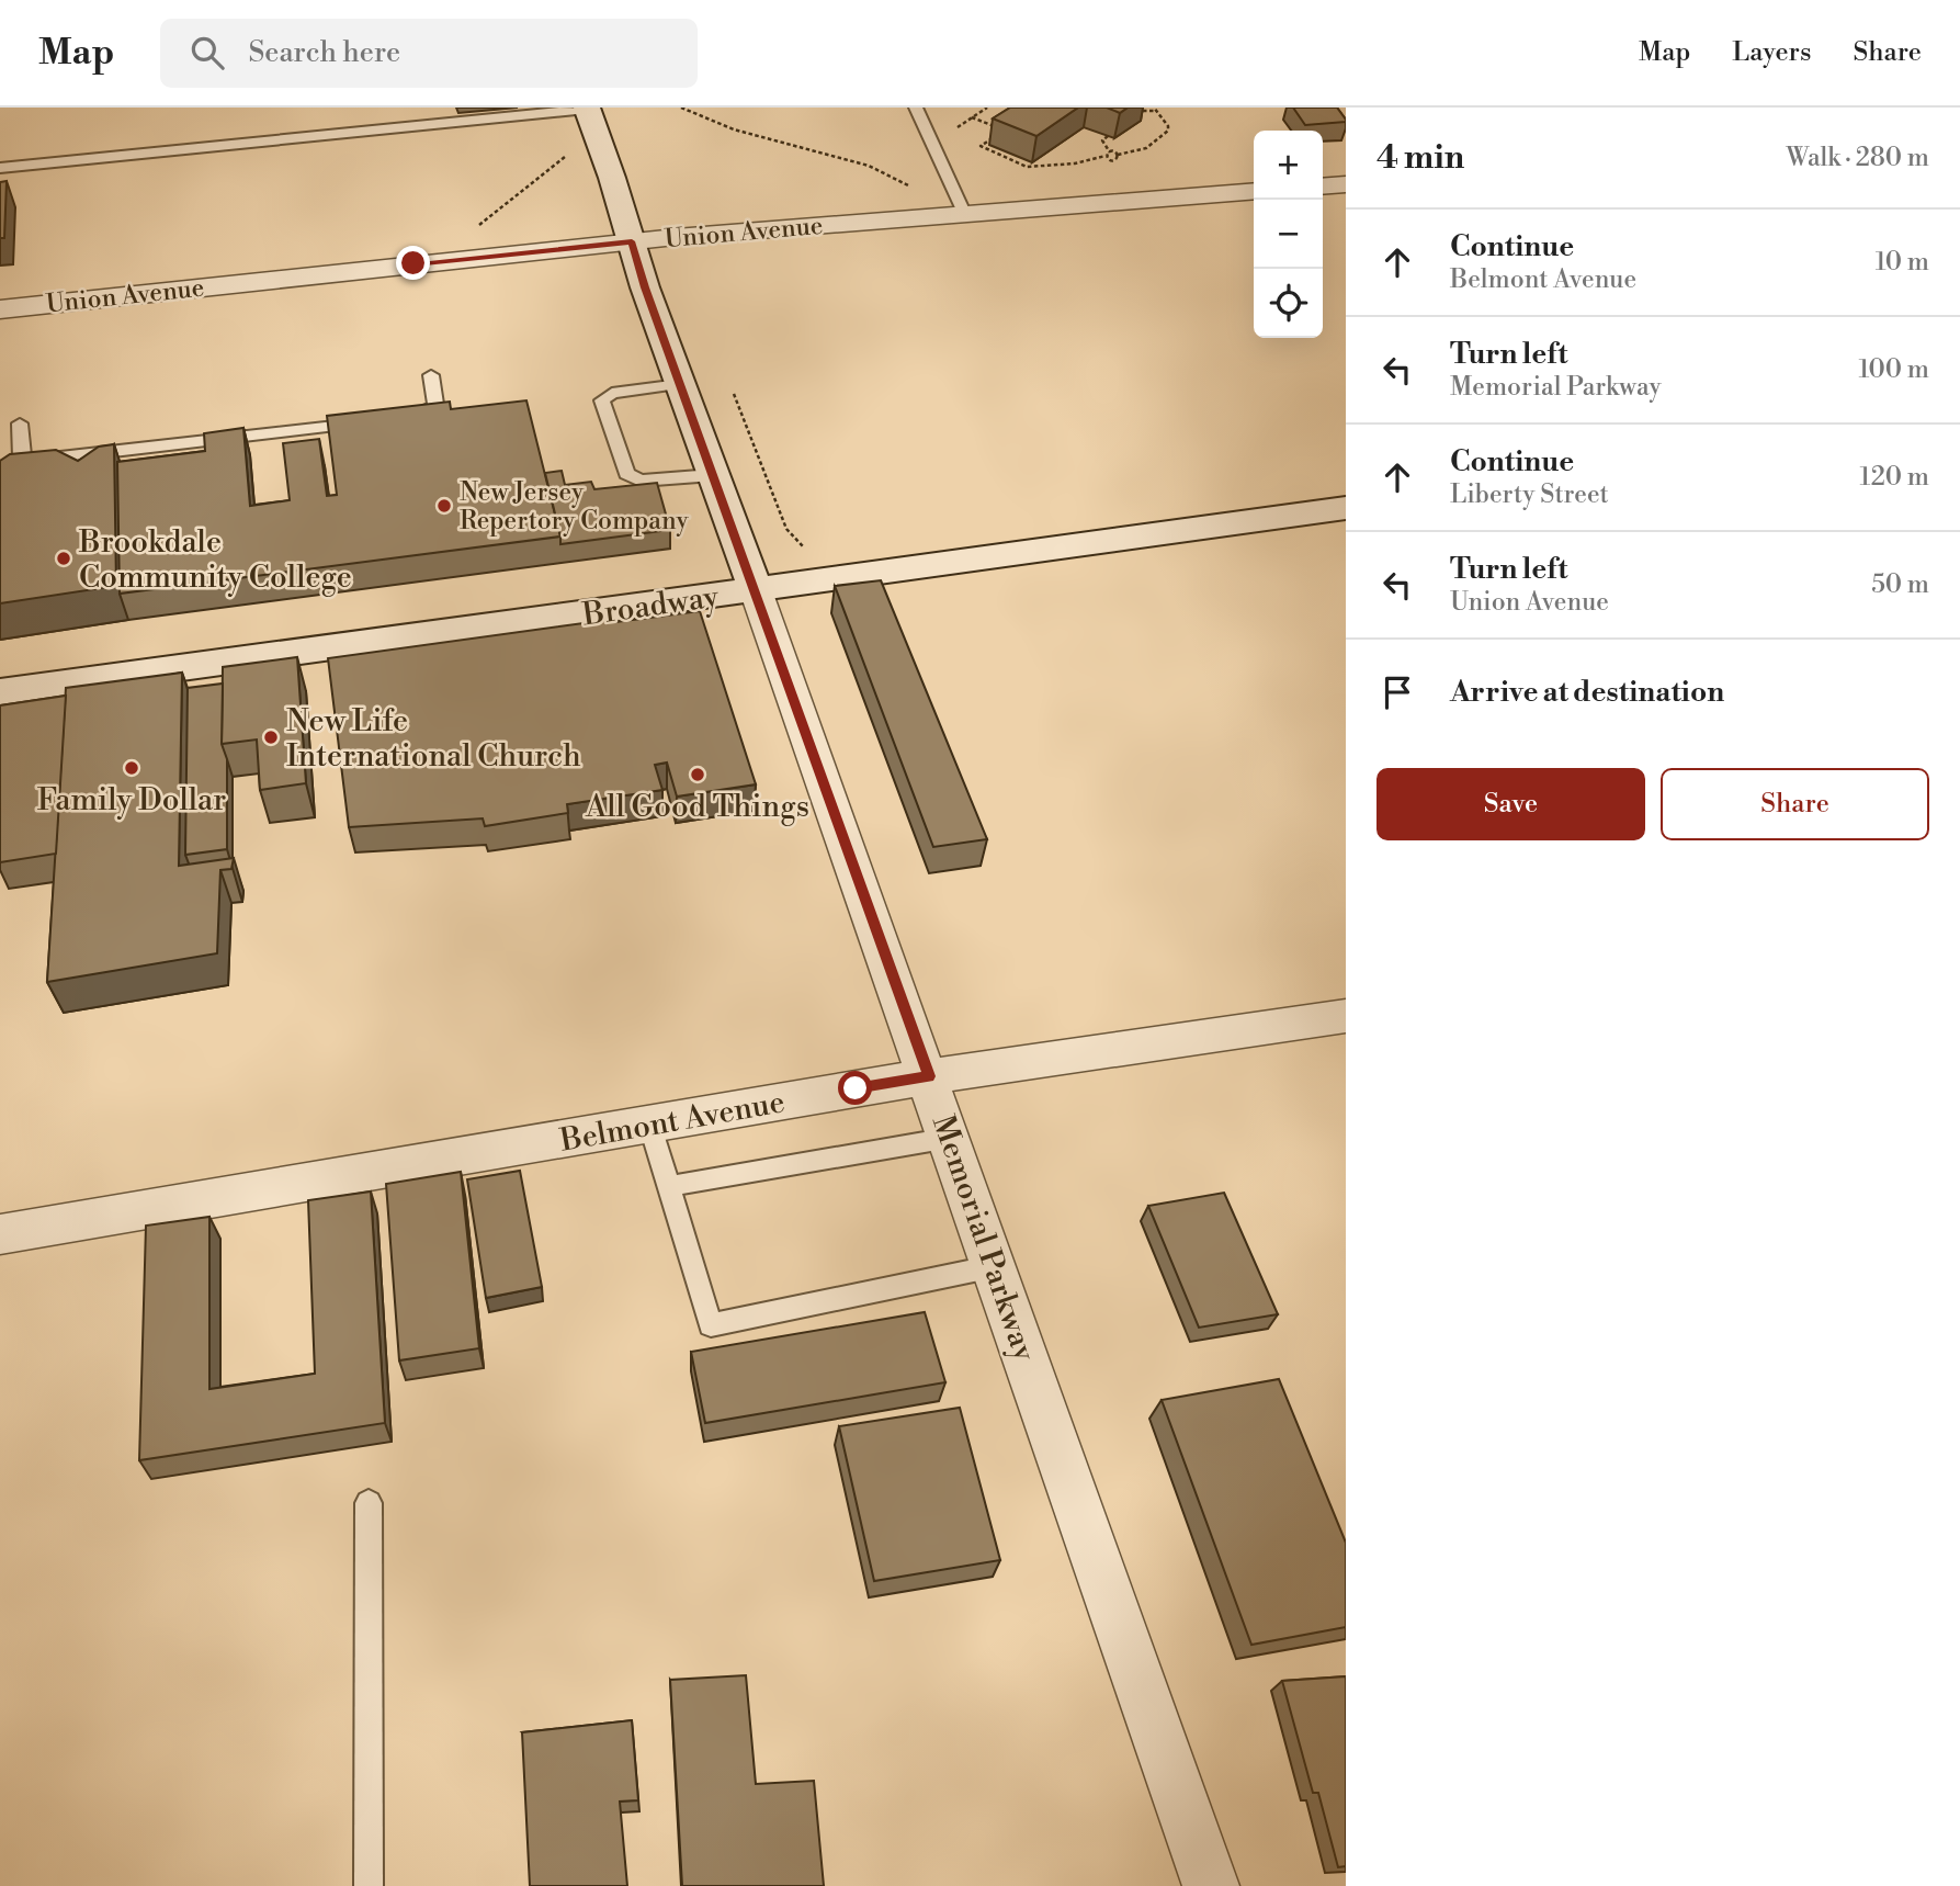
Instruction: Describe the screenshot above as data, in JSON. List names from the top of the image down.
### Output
{
  "streets": {
    "street": [
      "Union Avenue",
      "Broadway",
      "Belmont Avenue",
      "Memorial Parkway"
    ]
  },
  "crossings": [
    ["Broadway", "Memorial Parkway"],
    ["Belmont Avenue", "Memorial Parkway"]
  ],
  "places": [
    "New Jersey Repertory Company",
    "Brookdale Community College",
    "New Life International Church",
    "Family Dollar",
    "All Good Things"
  ],
  "page": {
    "header": "Map",
    "search": "Search here",
    "nav": ["Map", "Layers", "Share"],
    "heading": ["4 min", "Walk · 280 m"],
    "map_buttons": ["+", "−"],
    "list": [
      ["Continue", "Belmont Avenue", "10 m"],
      ["Turn left", "Memorial Parkway", "100 m"],
      ["Continue", "Liberty Street", "120 m"],
      ["Turn left", "Union Avenue", "50 m"],
      "Arrive at destination"
    ],
    "buttons": ["Save", "Share"]
  }
}
